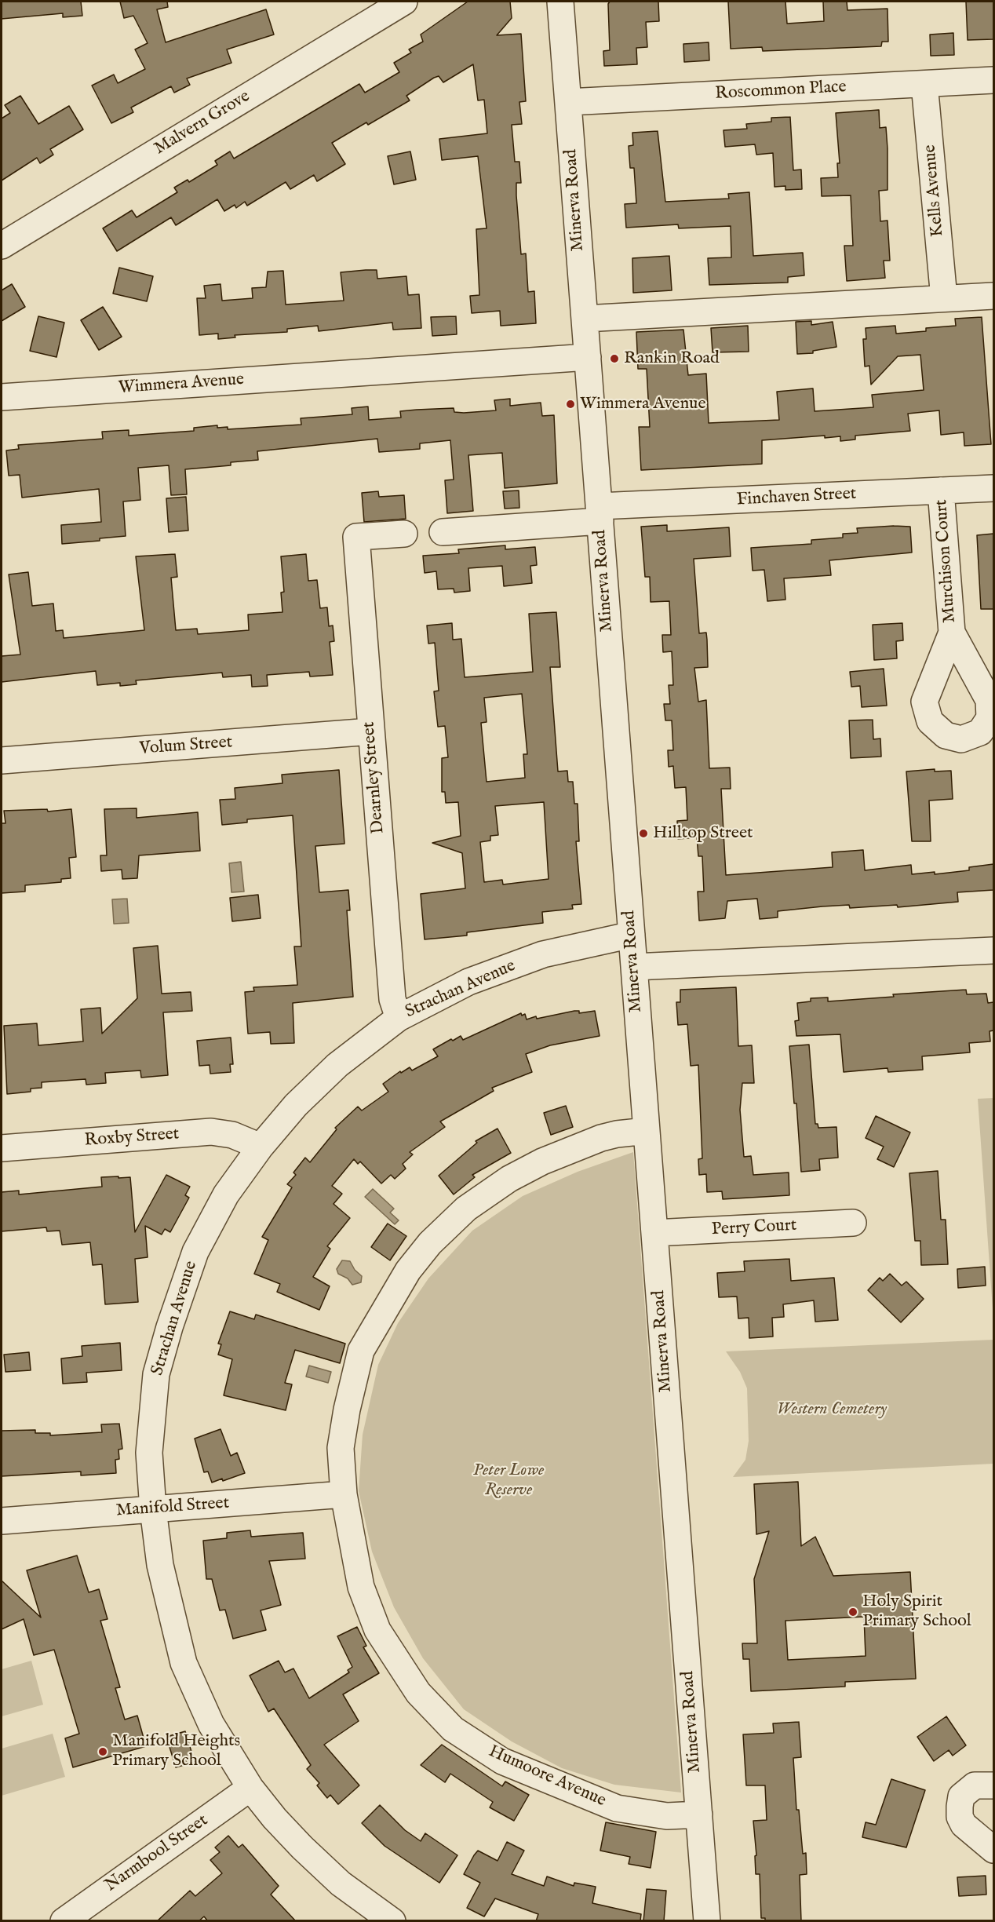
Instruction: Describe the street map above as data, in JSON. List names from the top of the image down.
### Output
{
  "streets": {
    "street": [
      "Roscommon Place",
      "Malvern Grove",
      "Kells Avenue",
      "Minerva Road",
      "Wimmera Avenue",
      "Finchaven Street",
      "Murchison Court",
      "Volum Street",
      "Dearnley Street",
      "Strachan Avenue",
      "Roxby Street",
      "Perry Court",
      "Manifold Street",
      "Humoore Avenue",
      "Narmbool Street"
    ]
  },
  "crossings": [
    ["Roscommon Place", "Kells Avenue"],
    ["Roscommon Place", "Minerva Road"],
    ["Minerva Road", "Wimmera Avenue"],
    ["Minerva Road", "Finchaven Street"],
    ["Minerva Road", "Strachan Avenue"],
    ["Minerva Road", "Perry Court"],
    ["Minerva Road", "Humoore Avenue"],
    ["Finchaven Street", "Murchison Court"],
    ["Volum Street", "Dearnley Street"],
    ["Dearnley Street", "Strachan Avenue"],
    ["Strachan Avenue", "Roxby Street"],
    ["Strachan Avenue", "Manifold Street"],
    ["Strachan Avenue", "Narmbool Street"],
    ["Manifold Street", "Humoore Avenue"]
  ],
  "parks": ["Western Cemetery", "Peter Lowe Reserve"],
  "places": [
    "Rankin Road",
    "Wimmera Avenue",
    "Hilltop Street",
    "Holy Spirit Primary School",
    "Manifold Heights Primary School"
  ]
}
